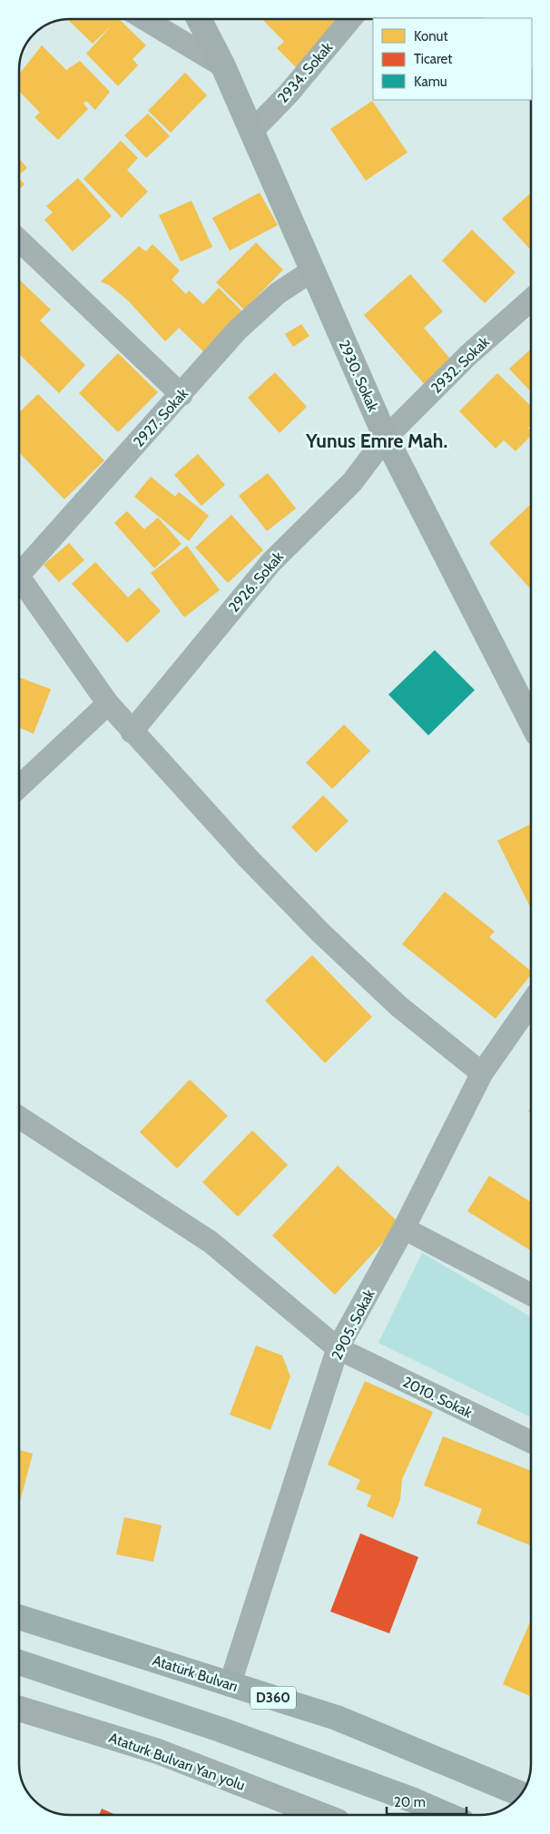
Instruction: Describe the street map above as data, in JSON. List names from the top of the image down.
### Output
{
  "streets": {
    "highway": ["Atatürk Bulvarı", "D360"],
    "street": [
      "2934. Sokak",
      "2932. Sokak",
      "2930. Sokak",
      "2927. Sokak",
      "2926. Sokak",
      "2905. Sokak",
      "2010. Sokak",
      "Ataturk Bulvarı Yan yolu"
    ]
  },
  "crossings": [
    ["2934. Sokak", "2930. Sokak"],
    ["2932. Sokak", "2930. Sokak"],
    ["2932. Sokak", "2926. Sokak"],
    ["2930. Sokak", "2927. Sokak"],
    ["2930. Sokak", "2926. Sokak"],
    ["2905. Sokak", "2010. Sokak"],
    ["2905. Sokak", "Atatürk Bulvarı"]
  ],
  "districts": ["Yunus Emre Mah."],
  "legend": ["Konut", "Ticaret", "Kamu"],
  "scale_bar": "20 m"
}
